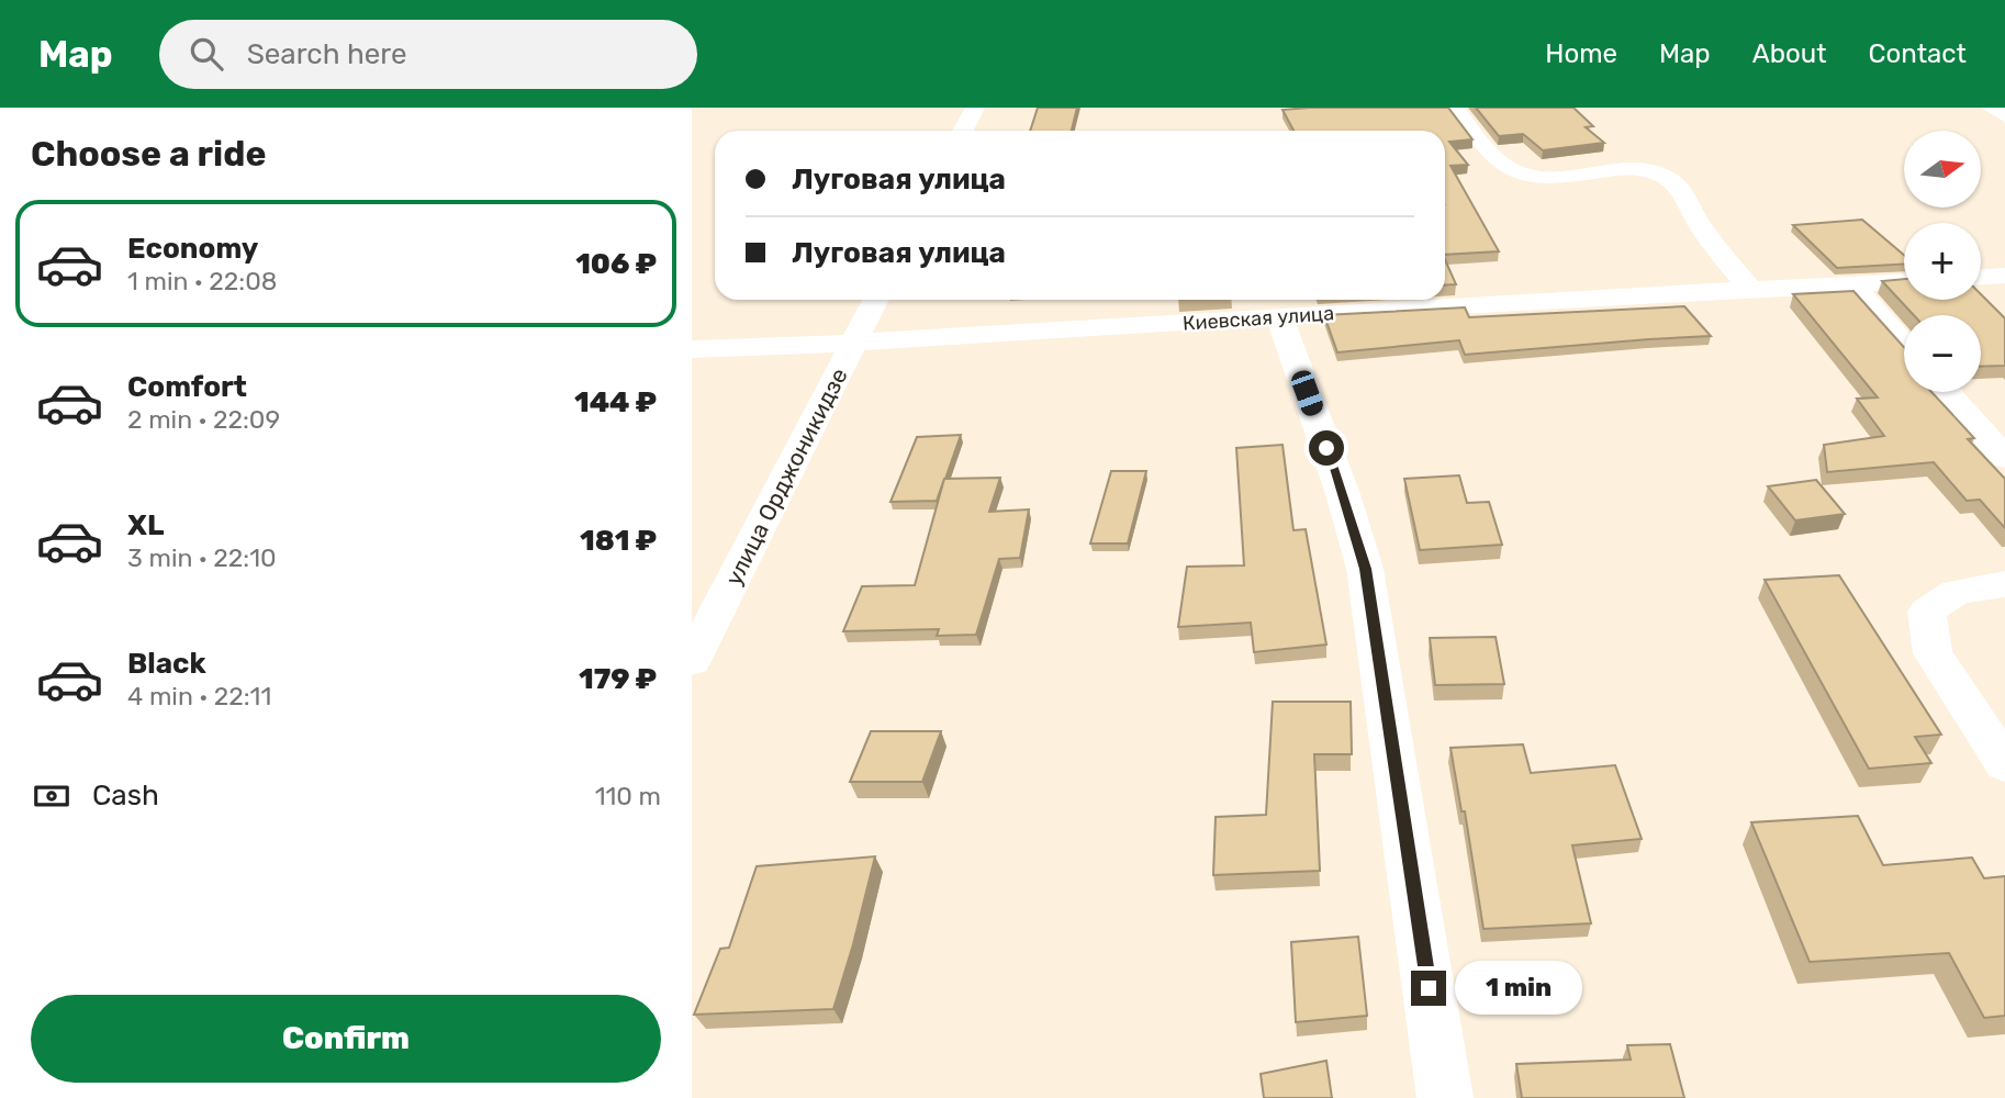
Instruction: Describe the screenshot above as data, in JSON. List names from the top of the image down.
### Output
{
  "streets": {
    "street": ["Киевская улица", "улица Орджоникидзе"]
  },
  "crossings": [
    ["Киевская улица", "улица Орджоникидзе"]
  ],
  "north": "right",
  "page": {
    "header": "Map",
    "search": "Search here",
    "nav": [
      "Home",
      "Map",
      "About",
      "Contact"
    ],
    "heading": "Choose a ride",
    "map_buttons": ["+", "−"],
    "banner": ["Луговая улица", "Луговая улица"],
    "list": [
      {
        "name": "Economy",
        "note": "1 min · 22:08",
        "value": "106 ₽"
      },
      {
        "name": "Comfort",
        "note": "2 min · 22:09",
        "value": "144 ₽"
      },
      {
        "name": "XL",
        "note": "3 min · 22:10",
        "value": "181 ₽"
      },
      {
        "name": "Black",
        "note": "4 min · 22:11",
        "value": "179 ₽"
      }
    ],
    "pay": ["Cash", "110 m"],
    "bubble": "1 min",
    "buttons": "Confirm"
  }
}
